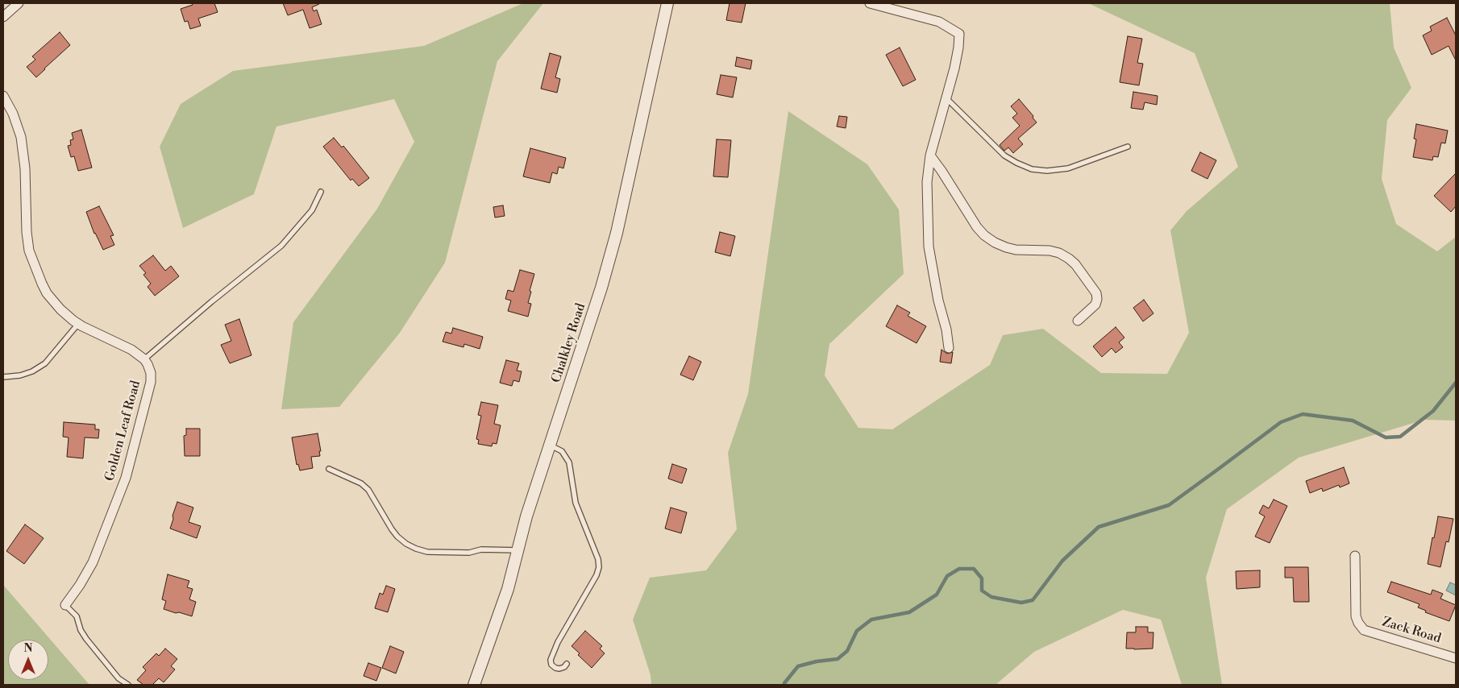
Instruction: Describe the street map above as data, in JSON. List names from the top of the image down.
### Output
{
  "streets": {
    "street": ["Chalkley Road", "Golden Leaf Road", "Zack Road"]
  },
  "north": "top"
}
